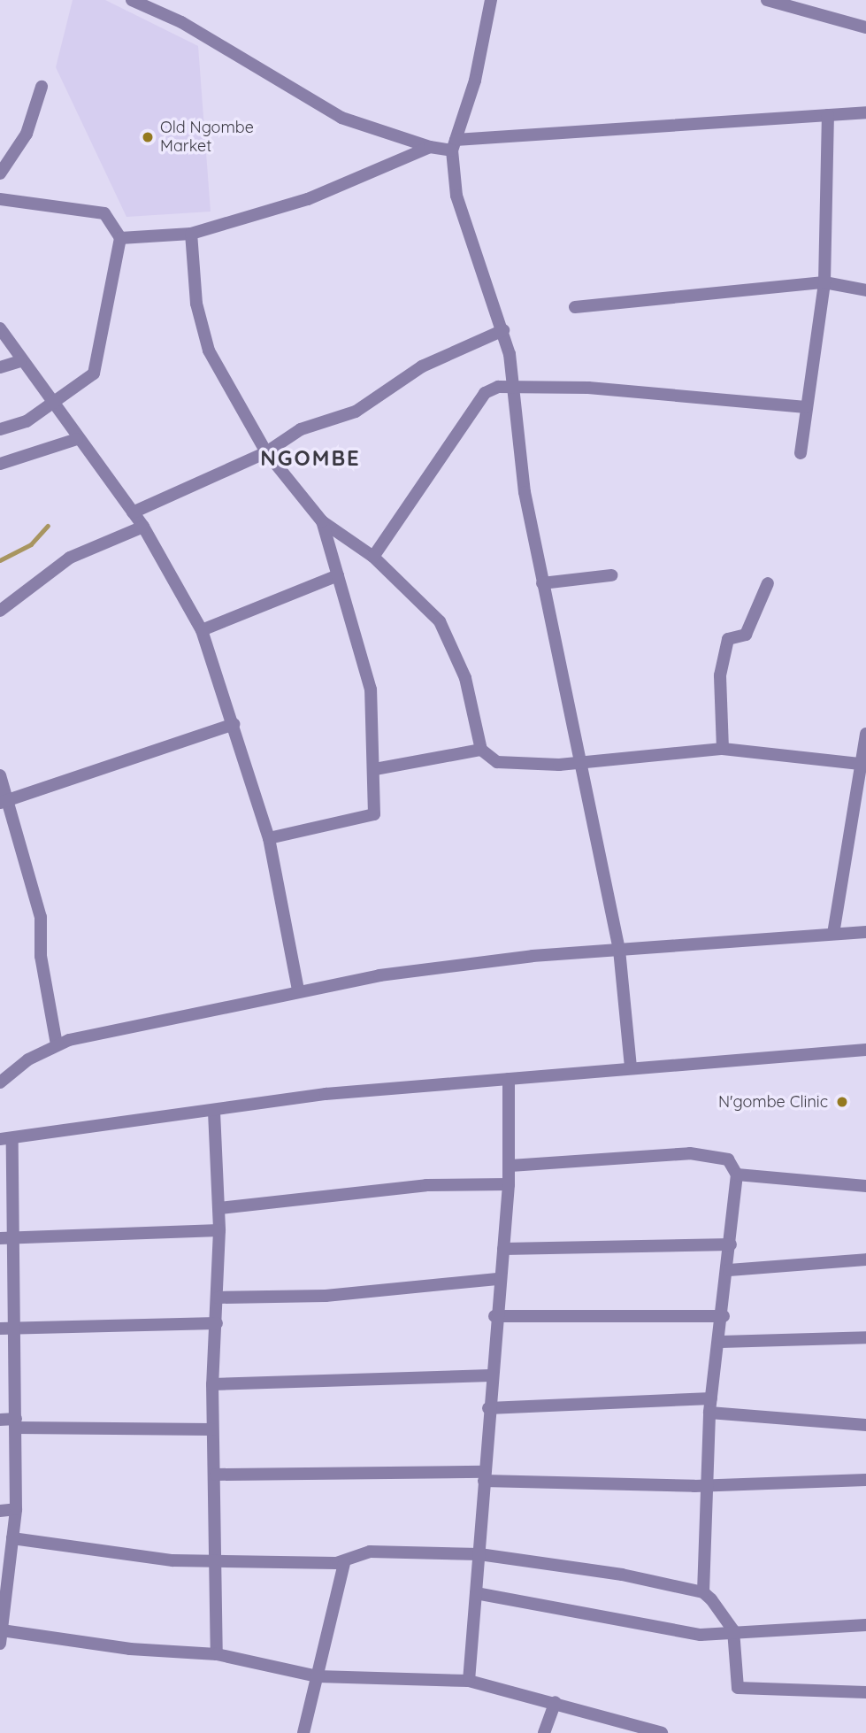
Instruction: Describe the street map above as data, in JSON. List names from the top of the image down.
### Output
{
  "districts": ["NGOMBE"],
  "places": ["Old Ngombe Market", "N'gombe Clinic"]
}
